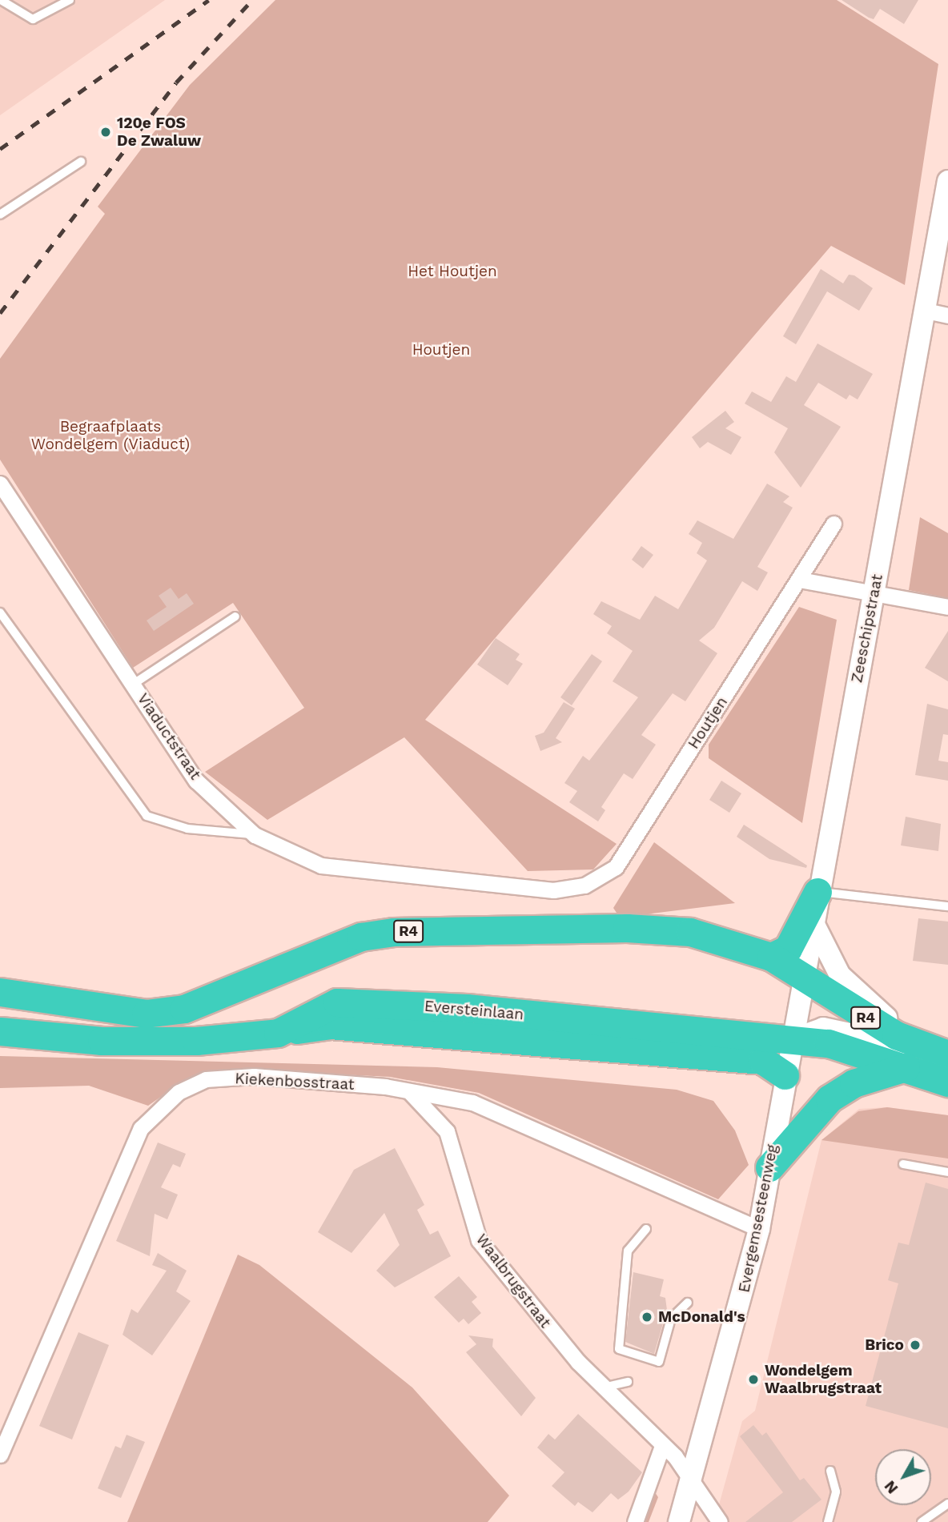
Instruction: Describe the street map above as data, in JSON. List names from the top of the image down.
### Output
{
  "streets": {
    "highway": ["R4", "Eversteinlaan"],
    "main road": ["Zeeschipstraat", "Evergemsesteenweg"],
    "street": [
      "Houtjen",
      "Viaductstraat",
      "Kiekenbosstraat",
      "Waalbrugstraat"
    ]
  },
  "crossings": [
    ["Zeeschipstraat", "R4"],
    ["Zeeschipstraat", "Eversteinlaan"],
    ["Zeeschipstraat", "Evergemsesteenweg"],
    ["Houtjen", "Viaductstraat"],
    ["Kiekenbosstraat", "Evergemsesteenweg"],
    ["Kiekenbosstraat", "Waalbrugstraat"],
    ["Evergemsesteenweg", "Waalbrugstraat"]
  ],
  "parks": ["Het Houtjen", "Houtjen", "Begraafplaats Wondelgem (Viaduct)"],
  "places": [
    "120e FOS De Zwaluw",
    "McDonald's",
    "Brico",
    "Wondelgem Waalbrugstraat"
  ],
  "north": "bottom left"
}
